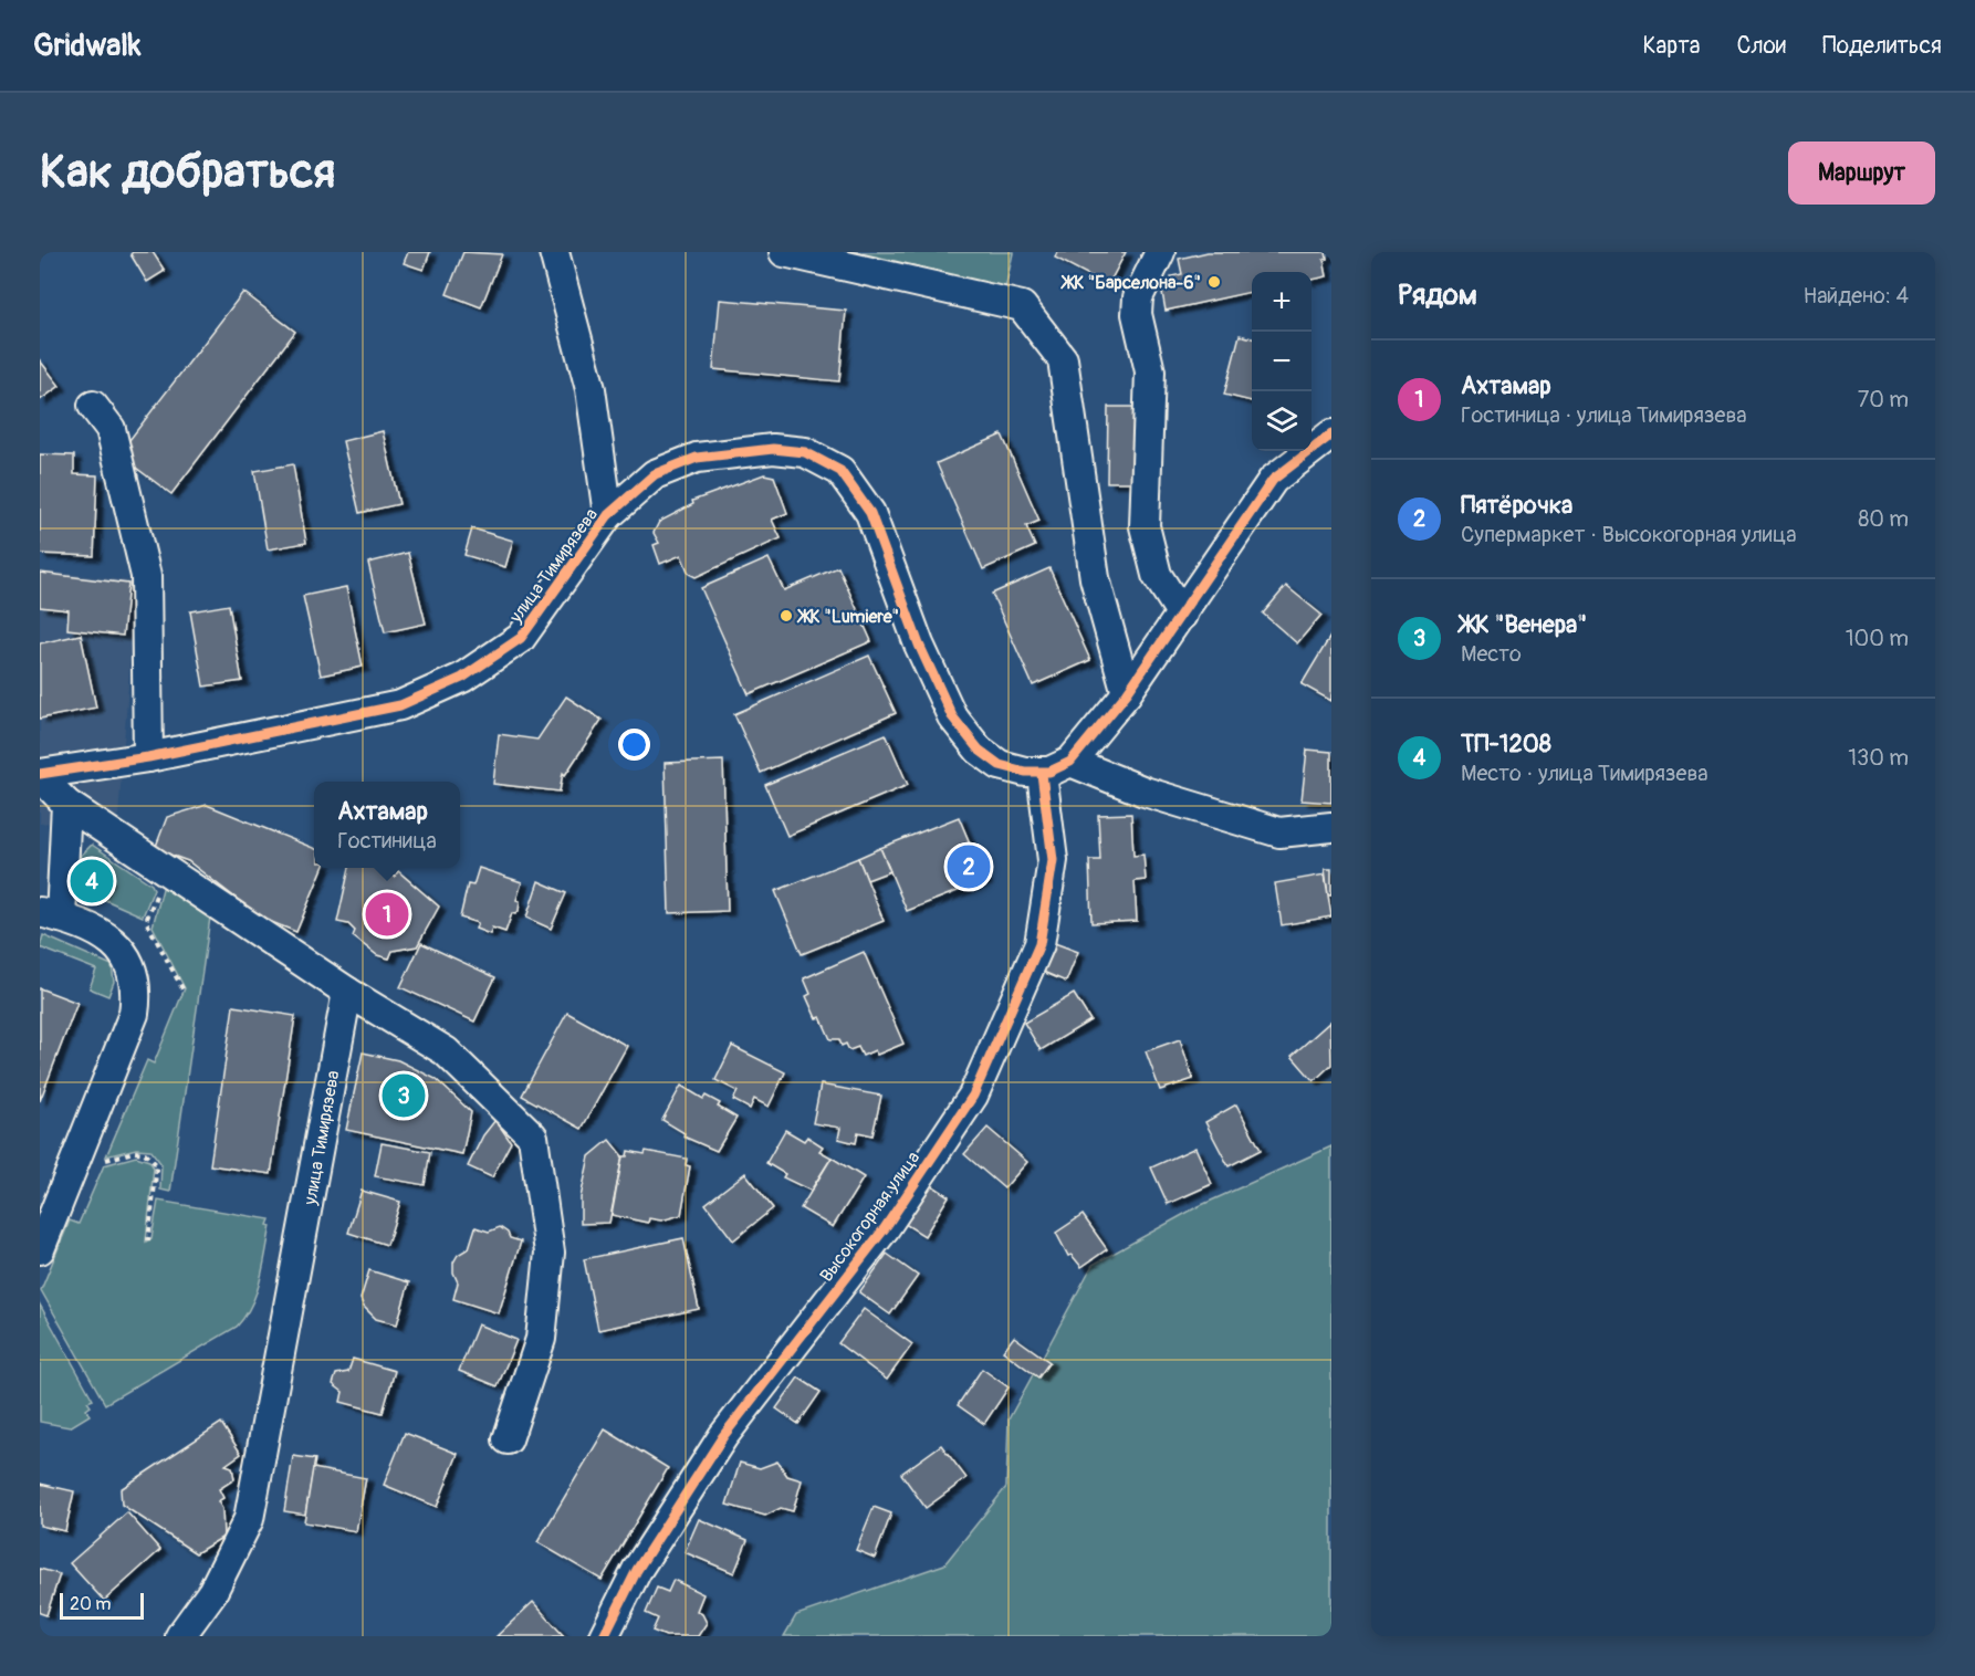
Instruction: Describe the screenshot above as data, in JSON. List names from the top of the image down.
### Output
{
  "streets": {
    "street": ["улица Тимирязева", "Высокогорная улица"]
  },
  "crossings": [
    ["улица Тимирязева", "Высокогорная улица"]
  ],
  "places": ["ЖК \"Барселона-6\"", "ЖК \"Lumiere\""],
  "scale_bar": "20 m",
  "page": {
    "header": "Gridwalk",
    "nav": ["Карта", "Слои", "Поделиться"],
    "buttons": "Маршрут",
    "title": "Как добраться",
    "heading": ["Рядом", "Найдено: 4"],
    "map_buttons": ["+", "−"],
    "list": [
      {
        "mark": "1",
        "name": "Ахтамар",
        "note": "Гостиница · улица Тимирязева",
        "value": "70 m"
      },
      {
        "mark": "2",
        "name": "Пятёрочка",
        "note": "Супермаркет · Высокогорная улица",
        "value": "80 m"
      },
      {
        "mark": "3",
        "name": "ЖК \"Венера\"",
        "note": "Место",
        "value": "100 m"
      },
      {
        "mark": "4",
        "name": "ТП-1208",
        "note": "Место · улица Тимирязева",
        "value": "130 m"
      }
    ],
    "popup": ["Ахтамар", "Гостиница"],
    "pins": [
      "2",
      "4",
      "1",
      "3"
    ],
    "scale": "20 m"
  }
}
